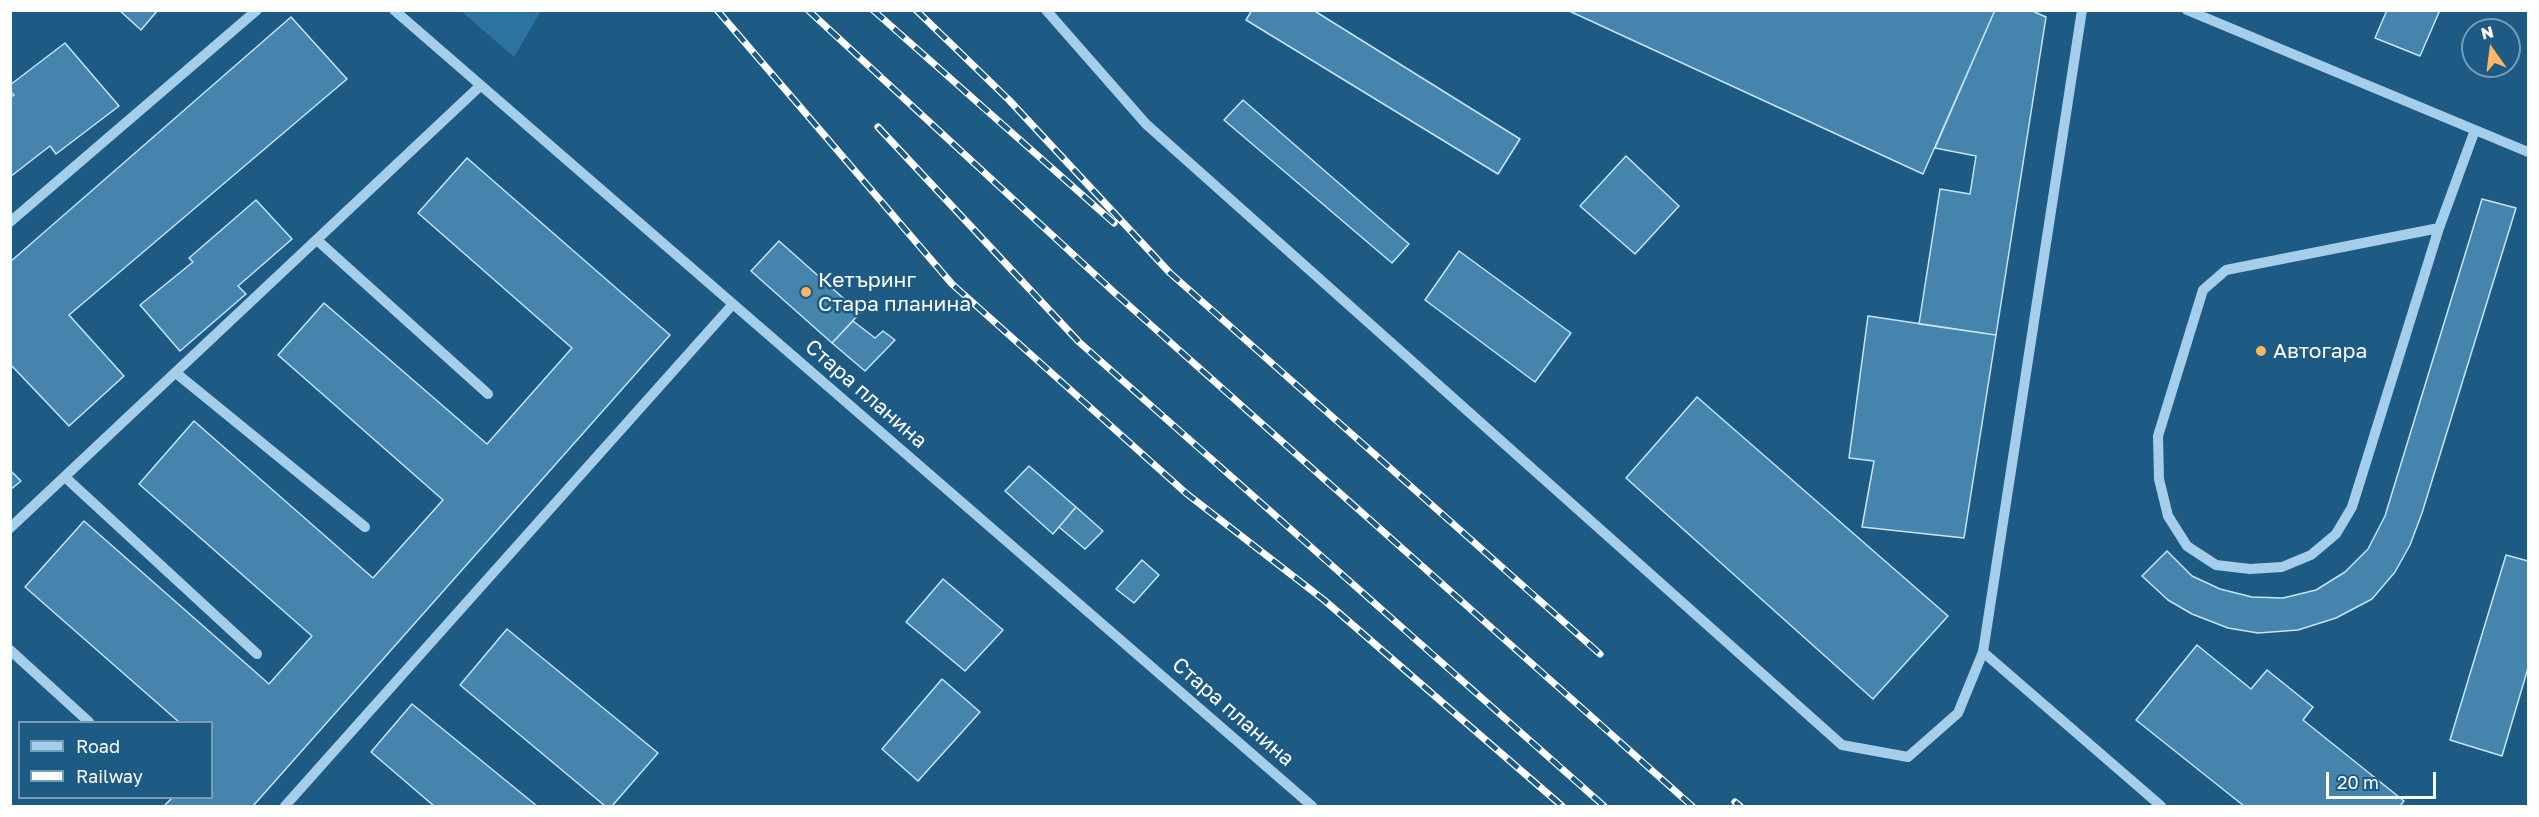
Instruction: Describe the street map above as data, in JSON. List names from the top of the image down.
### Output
{
  "streets": {
    "street": ["Стара планина"]
  },
  "places": ["Кетъринг Стара планина", "Автогара"],
  "legend": ["Road", "Railway"],
  "scale_bar": "20 m",
  "north": "top"
}
